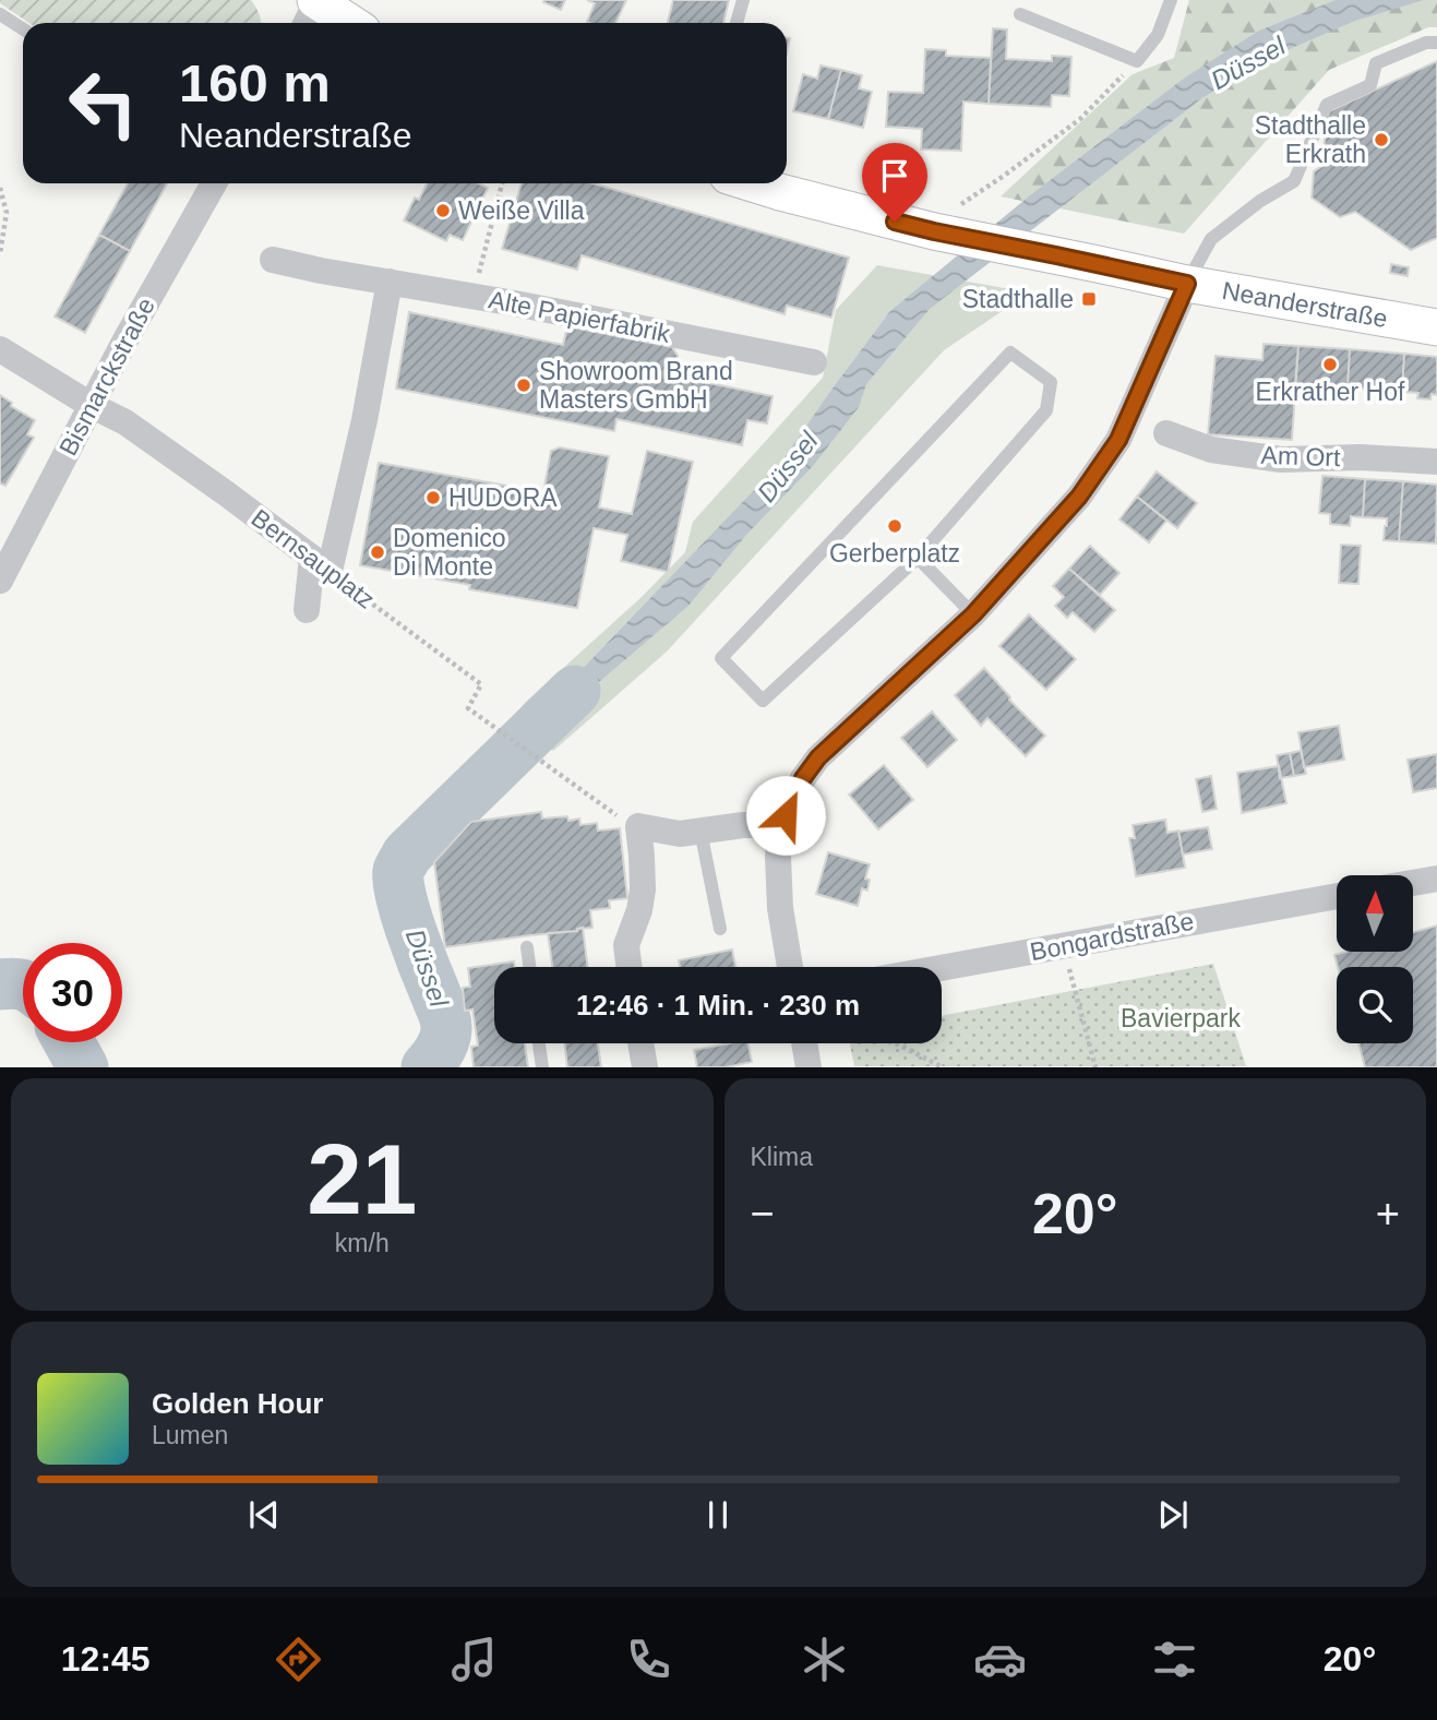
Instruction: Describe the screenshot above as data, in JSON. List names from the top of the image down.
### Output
{
  "streets": {
    "main road": ["Neanderstraße"],
    "street": [
      "Alte Papierfabrik",
      "Bismarckstraße",
      "Am Ort",
      "Bernsauplatz",
      "Bongardstraße"
    ]
  },
  "crossings": [
    ["Bismarckstraße", "Bernsauplatz"]
  ],
  "water": ["Düssel"],
  "parks": ["Bavierpark"],
  "places": {
    "other": [
      "Stadthalle Erkrath",
      "Weiße Villa",
      "Erkrather Hof",
      "Showroom Brand Masters GmbH",
      "HUDORA",
      "Gerberplatz",
      "Domenico Di Monte"
    ],
    "transit": ["Stadthalle"]
  },
  "north": "top",
  "page": {
    "turn": ["160 m", "Neanderstraße"],
    "limit": "30",
    "trip": "12:46 · 1 Min. · 230 m",
    "tile": [
      ["21", "km/h"],
      "Klima"
    ],
    "heat": ["−", "20°", "+"],
    "song": ["Golden Hour", "Lumen"],
    "tabs": ["12:45", "20°"]
  }
}
